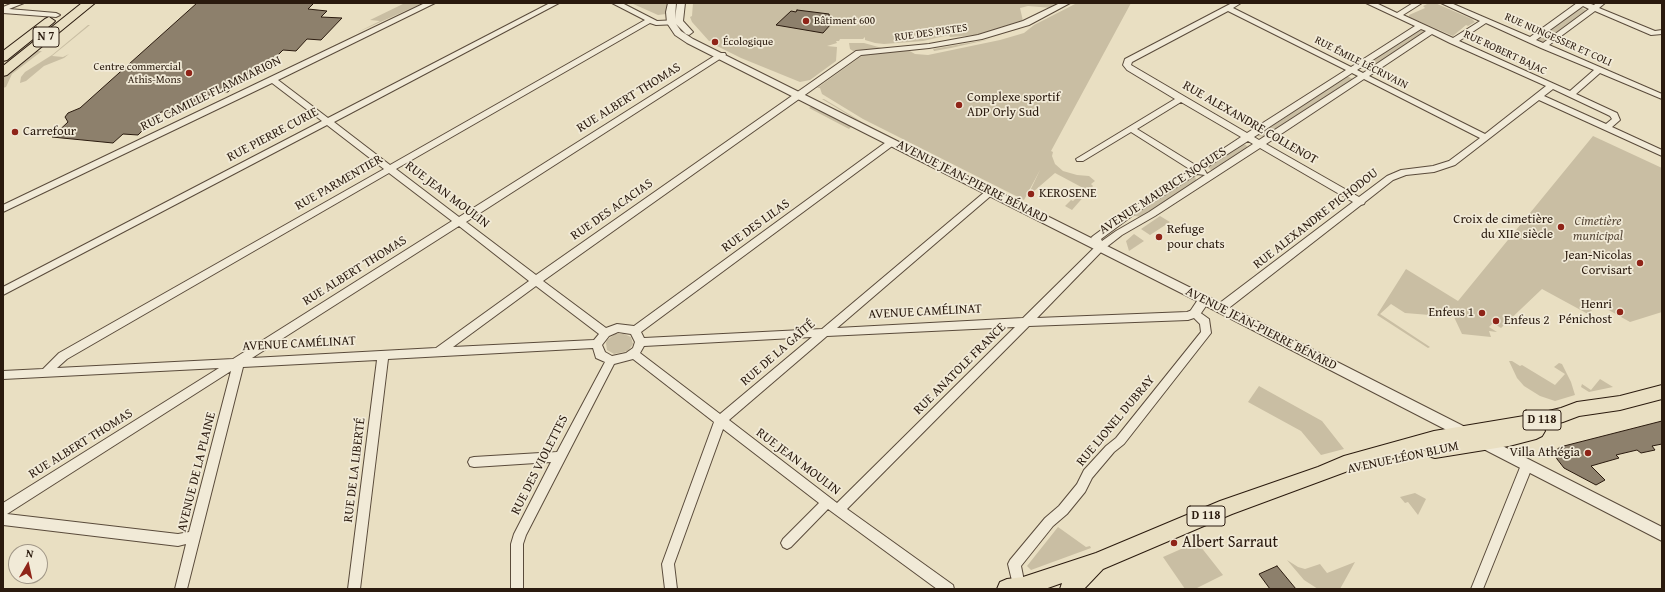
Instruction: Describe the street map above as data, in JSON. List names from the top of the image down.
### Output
{
  "streets": {
    "main road": ["N 7", "D 118", "AVENUE LÉON BLUM"],
    "street": [
      "RUE DES PISTES",
      "RUE NUNGESSER ET COLI",
      "RUE ROBERT BAJAC",
      "RUE ÉMILE LÉCRIVAIN",
      "RUE CAMILLE FLAMMARION",
      "RUE ALBERT THOMAS",
      "RUE ALEXANDRE COLLENOT",
      "RUE PIERRE CURIE",
      "AVENUE JEAN-PIERRE BÉNARD",
      "RUE PARMENTIER",
      "AVENUE MAURICE NOGUES",
      "RUE JEAN MOULIN",
      "RUE DES ACACIAS",
      "RUE ALEXANDRE PICHODOU",
      "RUE DES LILAS",
      "AVENUE CAMÉLINAT",
      "RUE DE LA GAÎTÉ",
      "RUE ANATOLE FRANCE",
      "RUE LIONEL DUBRAY",
      "RUE DES VIOLETTES",
      "RUE DE LA LIBERTÉ",
      "AVENUE DE LA PLAINE"
    ]
  },
  "crossings": [
    ["RUE DES PISTES", "AVENUE JEAN-PIERRE BÉNARD"],
    ["RUE DES PISTES", "RUE DES ACACIAS"],
    ["RUE ROBERT BAJAC", "AVENUE MAURICE NOGUES"],
    ["RUE ROBERT BAJAC", "RUE ALEXANDRE PICHODOU"],
    ["RUE ÉMILE LÉCRIVAIN", "RUE ALEXANDRE COLLENOT"],
    ["RUE ÉMILE LÉCRIVAIN", "AVENUE MAURICE NOGUES"],
    ["RUE ÉMILE LÉCRIVAIN", "RUE ALEXANDRE PICHODOU"],
    ["RUE CAMILLE FLAMMARION", "RUE JEAN MOULIN"],
    ["RUE ALBERT THOMAS", "AVENUE JEAN-PIERRE BÉNARD"],
    ["RUE ALBERT THOMAS", "RUE JEAN MOULIN"],
    ["RUE ALBERT THOMAS", "AVENUE CAMÉLINAT"],
    ["RUE ALBERT THOMAS", "AVENUE DE LA PLAINE"],
    ["RUE ALEXANDRE COLLENOT", "AVENUE MAURICE NOGUES"],
    ["RUE ALEXANDRE COLLENOT", "RUE ALEXANDRE PICHODOU"],
    ["RUE PIERRE CURIE", "RUE JEAN MOULIN"],
    ["AVENUE JEAN-PIERRE BÉNARD", "AVENUE MAURICE NOGUES"],
    ["AVENUE JEAN-PIERRE BÉNARD", "RUE DES ACACIAS"],
    ["AVENUE JEAN-PIERRE BÉNARD", "RUE ALEXANDRE PICHODOU"],
    ["AVENUE JEAN-PIERRE BÉNARD", "RUE DES LILAS"],
    ["AVENUE JEAN-PIERRE BÉNARD", "RUE DE LA GAÎTÉ"],
    ["AVENUE JEAN-PIERRE BÉNARD", "RUE ANATOLE FRANCE"],
    ["AVENUE JEAN-PIERRE BÉNARD", "D 118"],
    ["AVENUE JEAN-PIERRE BÉNARD", "AVENUE LÉON BLUM"],
    ["RUE PARMENTIER", "RUE JEAN MOULIN"],
    ["RUE PARMENTIER", "AVENUE CAMÉLINAT"],
    ["AVENUE MAURICE NOGUES", "RUE ANATOLE FRANCE"],
    ["RUE JEAN MOULIN", "RUE DES ACACIAS"],
    ["RUE JEAN MOULIN", "RUE DES LILAS"],
    ["RUE JEAN MOULIN", "AVENUE CAMÉLINAT"],
    ["RUE JEAN MOULIN", "RUE DE LA GAÎTÉ"],
    ["RUE JEAN MOULIN", "RUE ANATOLE FRANCE"],
    ["RUE JEAN MOULIN", "RUE DES VIOLETTES"],
    ["RUE DES ACACIAS", "AVENUE CAMÉLINAT"],
    ["RUE DES LILAS", "AVENUE CAMÉLINAT"],
    ["RUE DES LILAS", "RUE DES VIOLETTES"],
    ["AVENUE CAMÉLINAT", "RUE DE LA GAÎTÉ"],
    ["AVENUE CAMÉLINAT", "RUE ANATOLE FRANCE"],
    ["AVENUE CAMÉLINAT", "RUE LIONEL DUBRAY"],
    ["AVENUE CAMÉLINAT", "RUE DES VIOLETTES"],
    ["AVENUE CAMÉLINAT", "RUE DE LA LIBERTÉ"],
    ["AVENUE CAMÉLINAT", "AVENUE DE LA PLAINE"],
    ["D 118", "AVENUE LÉON BLUM"],
    ["RUE LIONEL DUBRAY", "AVENUE LÉON BLUM"]
  ],
  "parks": ["Cimetière municipal"],
  "places": [
    "Bâtiment 600",
    "Écologique",
    "Centre commercial Athis-Mons",
    "Complexe sportif ADP Orly Sud",
    "Carrefour",
    "KEROSENE",
    "Croix de cimetière du XIIe siècle",
    "Refuge pour chats",
    "Jean-Nicolas Corvisart",
    "Henri Pénichost",
    "Enfeus 1",
    "Enfeus 2",
    "Villa Athégia",
    "Albert Sarraut"
  ],
  "north": "top"
}
